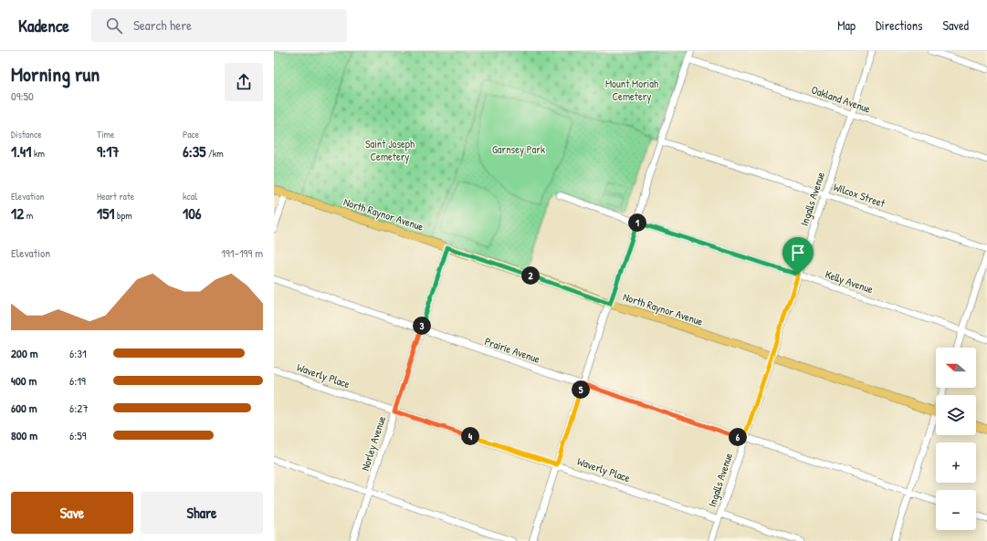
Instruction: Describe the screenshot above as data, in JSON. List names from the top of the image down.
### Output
{
  "streets": {
    "main road": ["North Raynor Avenue"],
    "street": [
      "Oakland Avenue",
      "Wilcox Street",
      "Ingalls Avenue",
      "Kelly Avenue",
      "Prairie Avenue",
      "Waverly Place",
      "Norley Avenue"
    ]
  },
  "crossings": [
    ["Oakland Avenue", "Ingalls Avenue"],
    ["Wilcox Street", "Ingalls Avenue"],
    ["Ingalls Avenue", "North Raynor Avenue"],
    ["Ingalls Avenue", "Kelly Avenue"],
    ["Ingalls Avenue", "Prairie Avenue"],
    ["Ingalls Avenue", "Waverly Place"],
    ["North Raynor Avenue", "Norley Avenue"],
    ["Prairie Avenue", "Norley Avenue"],
    ["Waverly Place", "Norley Avenue"]
  ],
  "parks": ["Mount Moriah Cemetery", "Saint Joseph Cemetery", "Garnsey Park"],
  "north": "left",
  "page": {
    "header": "Kadence",
    "search": "Search here",
    "nav": ["Map", "Directions", "Saved"],
    "heading": ["Morning run", "09:50"],
    "stats": [
      ["Distance", "1.41 km"],
      ["Time", "9:17"],
      ["Pace", "6:35 /km"],
      ["Elevation", "12 m"],
      ["Heart rate", "151 bpm"],
      ["kcal", "106"]
    ],
    "pins": [
      "1",
      "2",
      "3",
      "5",
      "4",
      "6"
    ],
    "chart": ["Elevation", "191–199 m"],
    "list": [
      {
        "name": "200 m",
        "note": "6:31"
      },
      {
        "name": "400 m",
        "note": "6:19"
      },
      {
        "name": "600 m",
        "note": "6:27"
      },
      {
        "name": "800 m",
        "note": "6:59"
      }
    ],
    "map_buttons": ["+", "−"],
    "buttons": ["Save", "Share"]
  }
}
